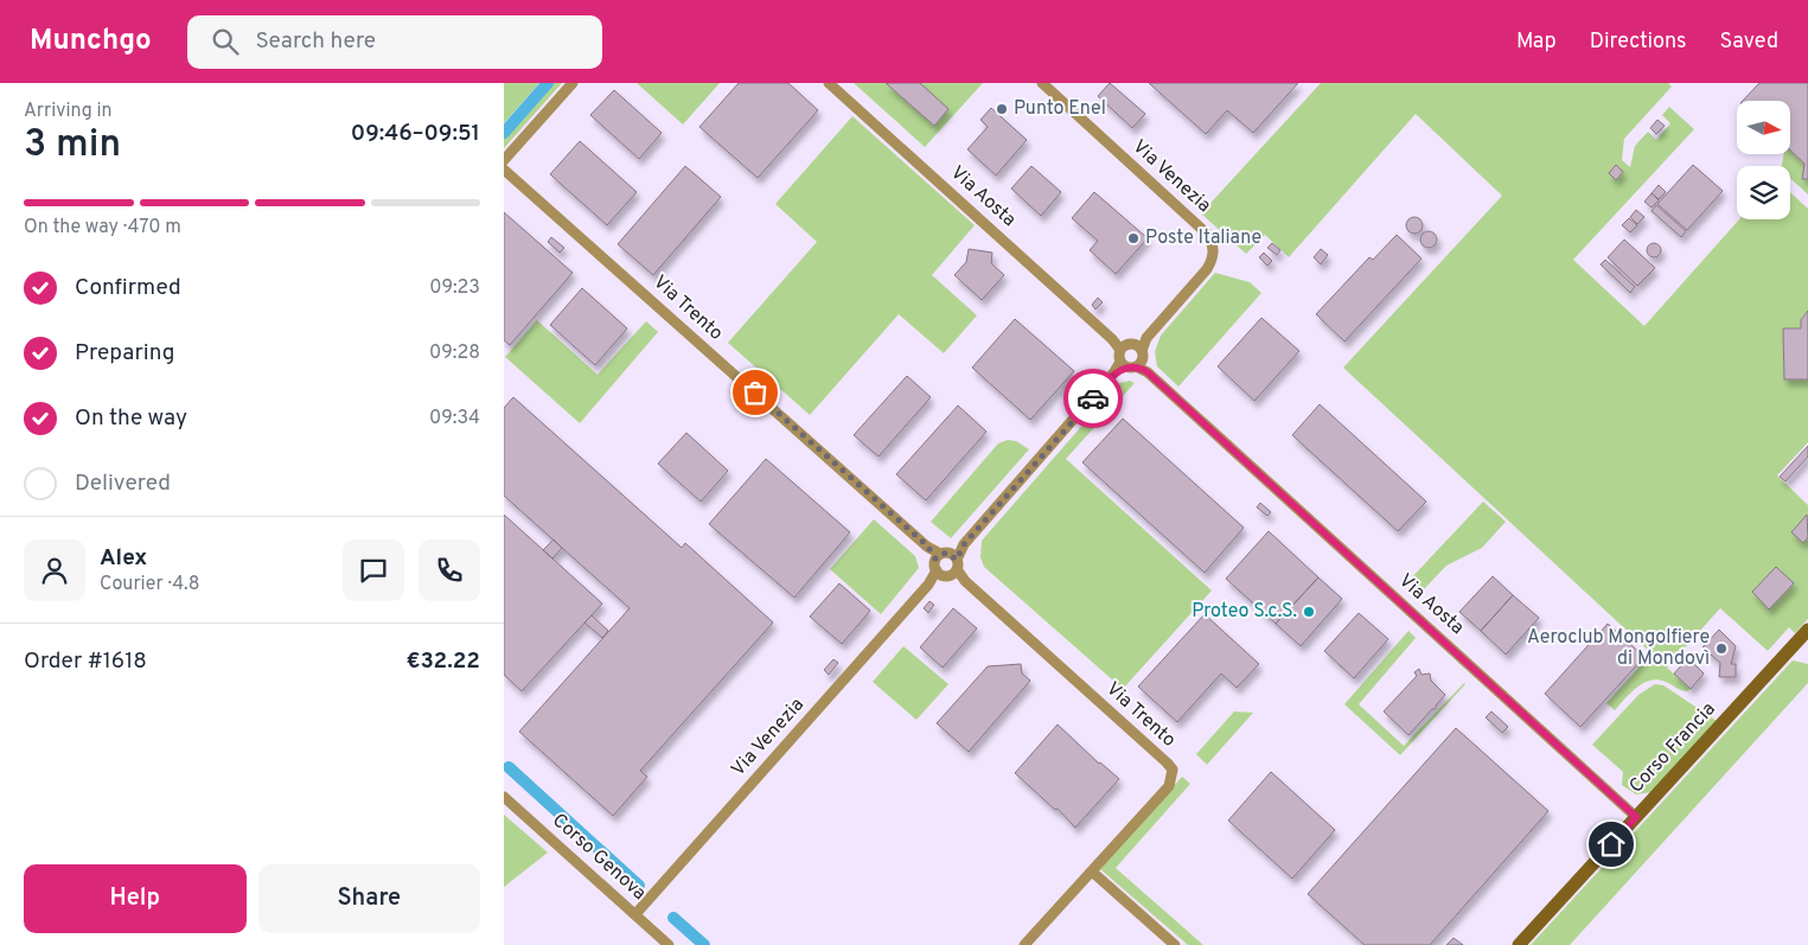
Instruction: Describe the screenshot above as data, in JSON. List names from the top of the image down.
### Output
{
  "streets": {
    "street": [
      "Via Venezia",
      "Via Aosta",
      "Via Trento",
      "Corso Francia",
      "Corso Genova"
    ]
  },
  "crossings": [
    ["Via Venezia", "Via Aosta"],
    ["Via Venezia", "Via Trento"],
    ["Via Venezia", "Corso Genova"],
    ["Via Aosta", "Corso Francia"]
  ],
  "places": [
    "Punto Enel",
    "Poste Italiane",
    "Proteo S.c.S.",
    "Aeroclub Mongolfiere di Mondovì"
  ],
  "north": "right",
  "page": {
    "header": "Munchgo",
    "search": "Search here",
    "nav": ["Map", "Directions", "Saved"],
    "heading": ["3 min", "Arriving in", "09:46–09:51"],
    "panel": [
      "Alex",
      "Courier · 4.8",
      "Order #1618",
      "€32.22"
    ],
    "bar": "On the way · 470 m",
    "list": [
      ["Confirmed", "09:23"],
      ["Preparing", "09:28"],
      ["On the way", "09:34"],
      "Delivered"
    ],
    "buttons": ["Help", "Share"]
  }
}
